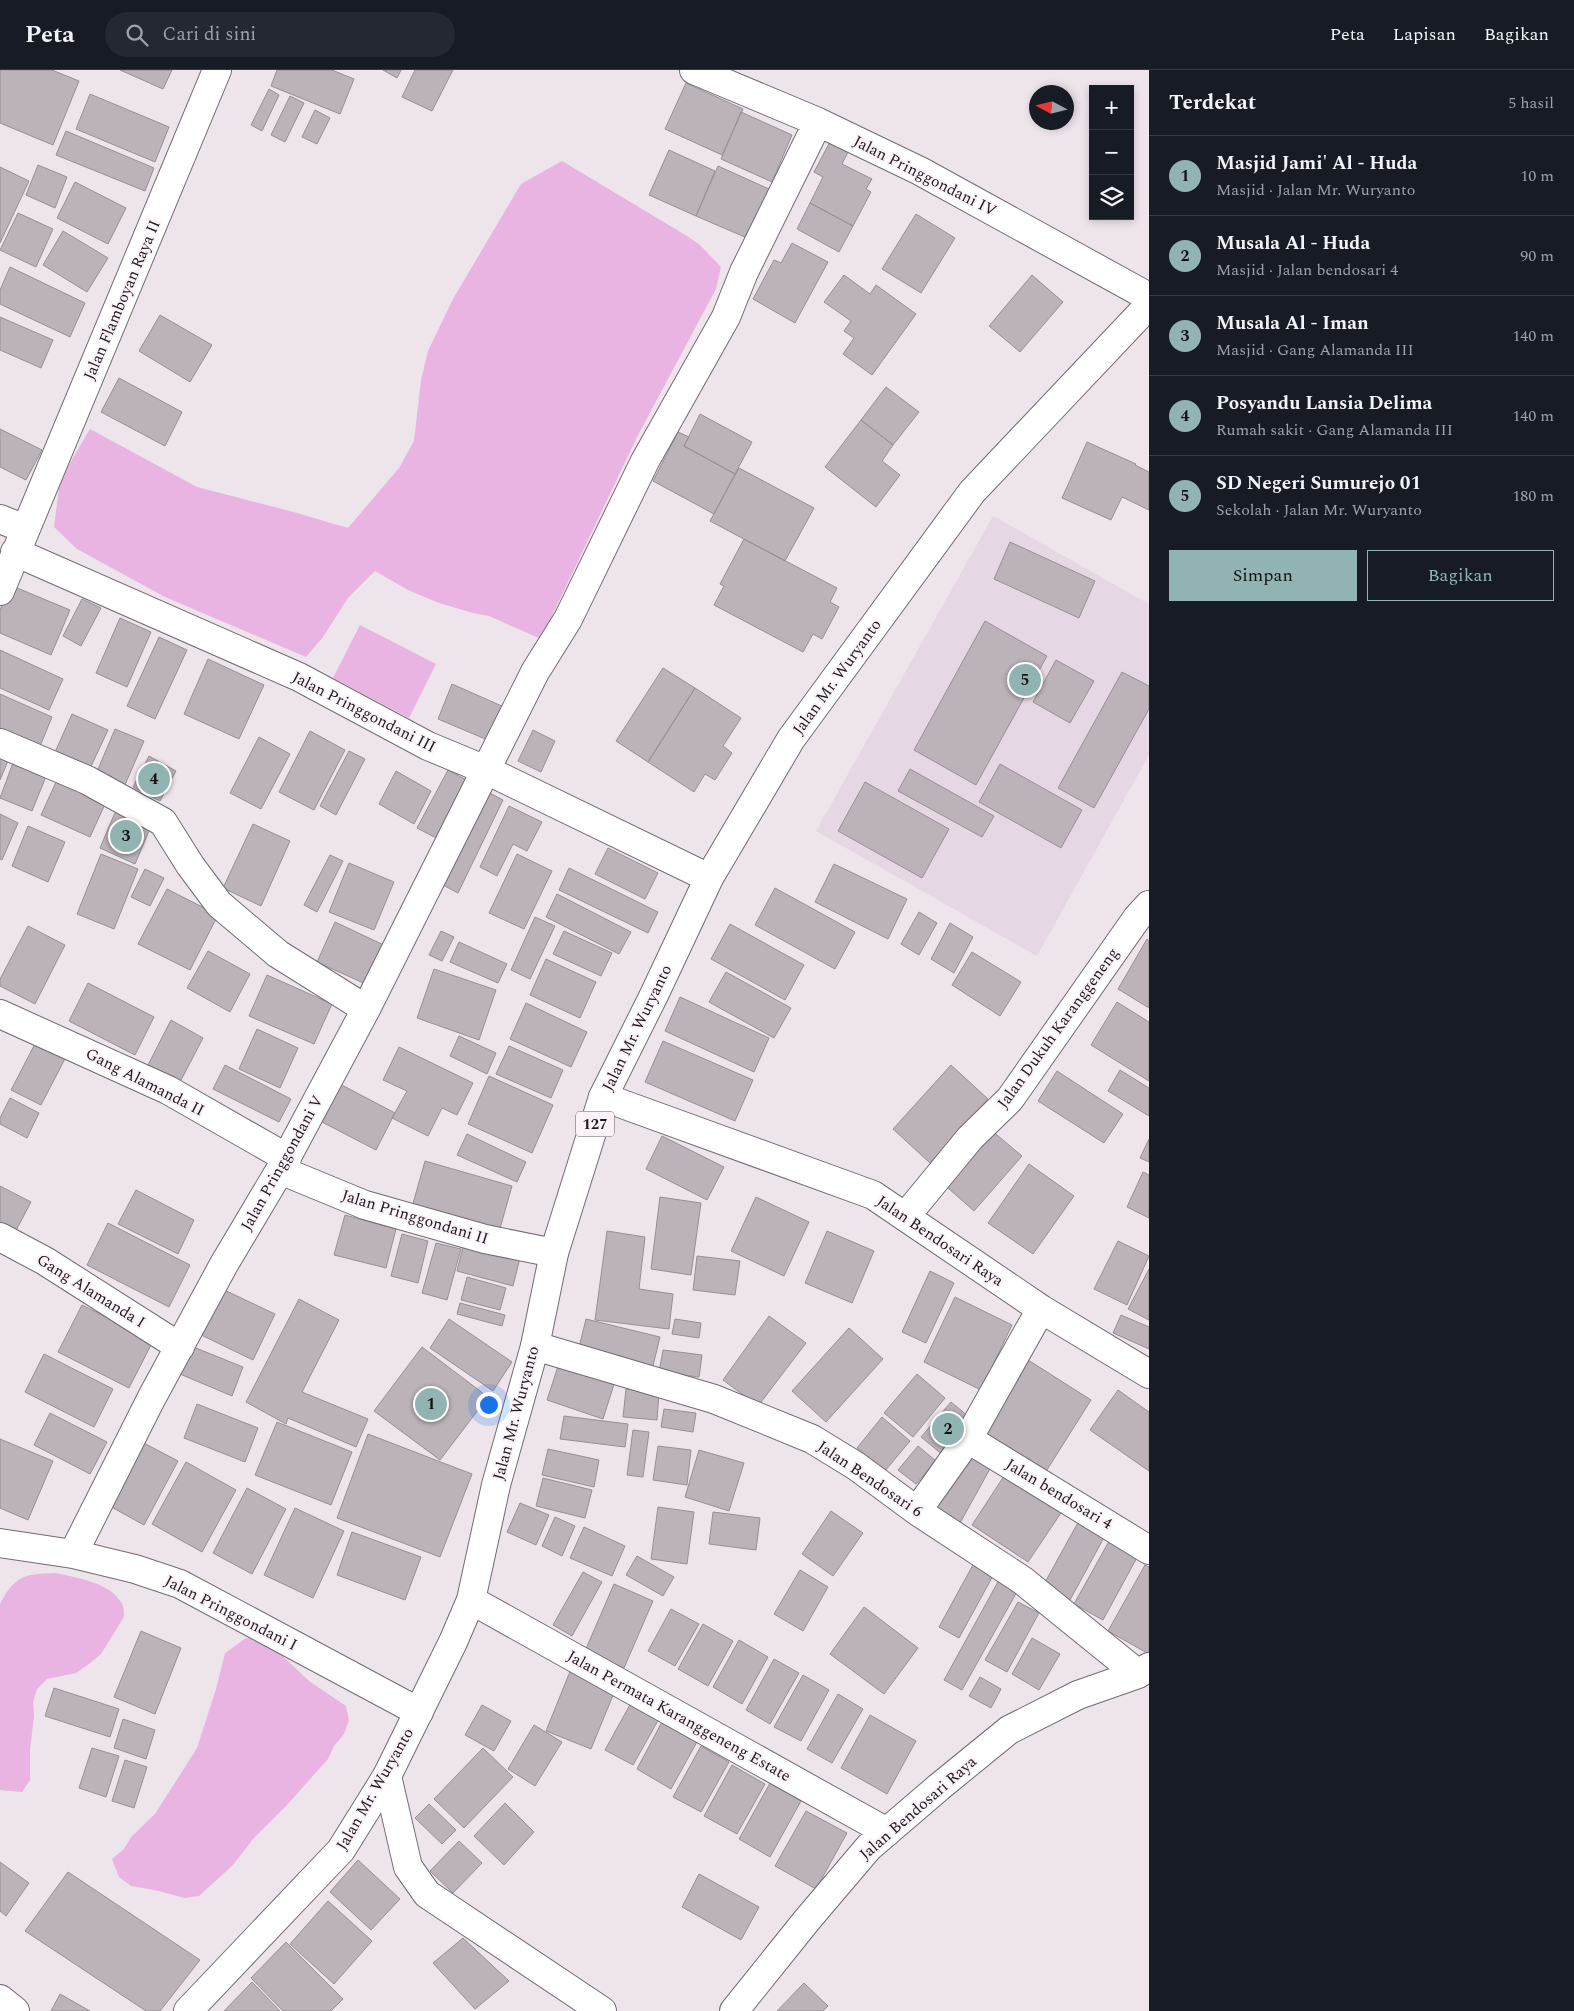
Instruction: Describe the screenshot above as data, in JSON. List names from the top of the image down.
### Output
{
  "streets": {
    "street": [
      "Jalan Pringgondani IV",
      "Jalan Flamboyan Raya II",
      "Jalan Mr. Wuryanto",
      "Jalan Pringgondani III",
      "Jalan Dukuh Karanggeneng",
      "Gang Alamanda II",
      "127",
      "Jalan Pringgondani V",
      "Jalan Pringgondani II",
      "Jalan Bendosari Raya",
      "Gang Alamanda I",
      "Jalan Bendosari 6",
      "Jalan bendosari 4",
      "Jalan Pringgondani I",
      "Jalan Permata Karanggeneng Estate"
    ]
  },
  "crossings": [
    ["Jalan Pringgondani IV", "Jalan Pringgondani V"],
    ["Jalan Flamboyan Raya II", "Jalan Pringgondani III"],
    ["Jalan Mr. Wuryanto", "Jalan Pringgondani III"],
    ["Jalan Mr. Wuryanto", "Jalan Pringgondani II"],
    ["Jalan Mr. Wuryanto", "Jalan Bendosari Raya"],
    ["Jalan Mr. Wuryanto", "Jalan Bendosari 6"],
    ["Jalan Mr. Wuryanto", "Jalan Pringgondani I"],
    ["Jalan Mr. Wuryanto", "Jalan Permata Karanggeneng Estate"],
    ["Jalan Pringgondani III", "Jalan Pringgondani V"],
    ["Jalan Dukuh Karanggeneng", "Jalan Bendosari Raya"],
    ["Gang Alamanda II", "Jalan Pringgondani V"],
    ["Gang Alamanda II", "Jalan Pringgondani II"],
    ["Jalan Pringgondani V", "Jalan Pringgondani II"],
    ["Jalan Pringgondani V", "Gang Alamanda I"],
    ["Jalan Pringgondani V", "Jalan Pringgondani I"],
    ["Jalan Bendosari Raya", "Jalan Bendosari 6"],
    ["Jalan Bendosari Raya", "Jalan Permata Karanggeneng Estate"]
  ],
  "north": "left",
  "page": {
    "header": "Peta",
    "search": "Cari di sini",
    "nav": ["Peta", "Lapisan", "Bagikan"],
    "heading": ["Terdekat", "5 hasil"],
    "map_buttons": ["+", "−"],
    "list": [
      {
        "mark": "1",
        "name": "Masjid Jami' Al - Huda",
        "note": "Masjid · Jalan Mr. Wuryanto",
        "value": "10 m"
      },
      {
        "mark": "2",
        "name": "Musala Al - Huda",
        "note": "Masjid · Jalan bendosari 4",
        "value": "90 m"
      },
      {
        "mark": "3",
        "name": "Musala Al - Iman",
        "note": "Masjid · Gang Alamanda III",
        "value": "140 m"
      },
      {
        "mark": "4",
        "name": "Posyandu Lansia Delima",
        "note": "Rumah sakit · Gang Alamanda III",
        "value": "140 m"
      },
      {
        "mark": "5",
        "name": "SD Negeri Sumurejo 01",
        "note": "Sekolah · Jalan Mr. Wuryanto",
        "value": "180 m"
      }
    ],
    "buttons": ["Simpan", "Bagikan"],
    "pins": [
      "5",
      "4",
      "3",
      "1",
      "2"
    ]
  }
}
